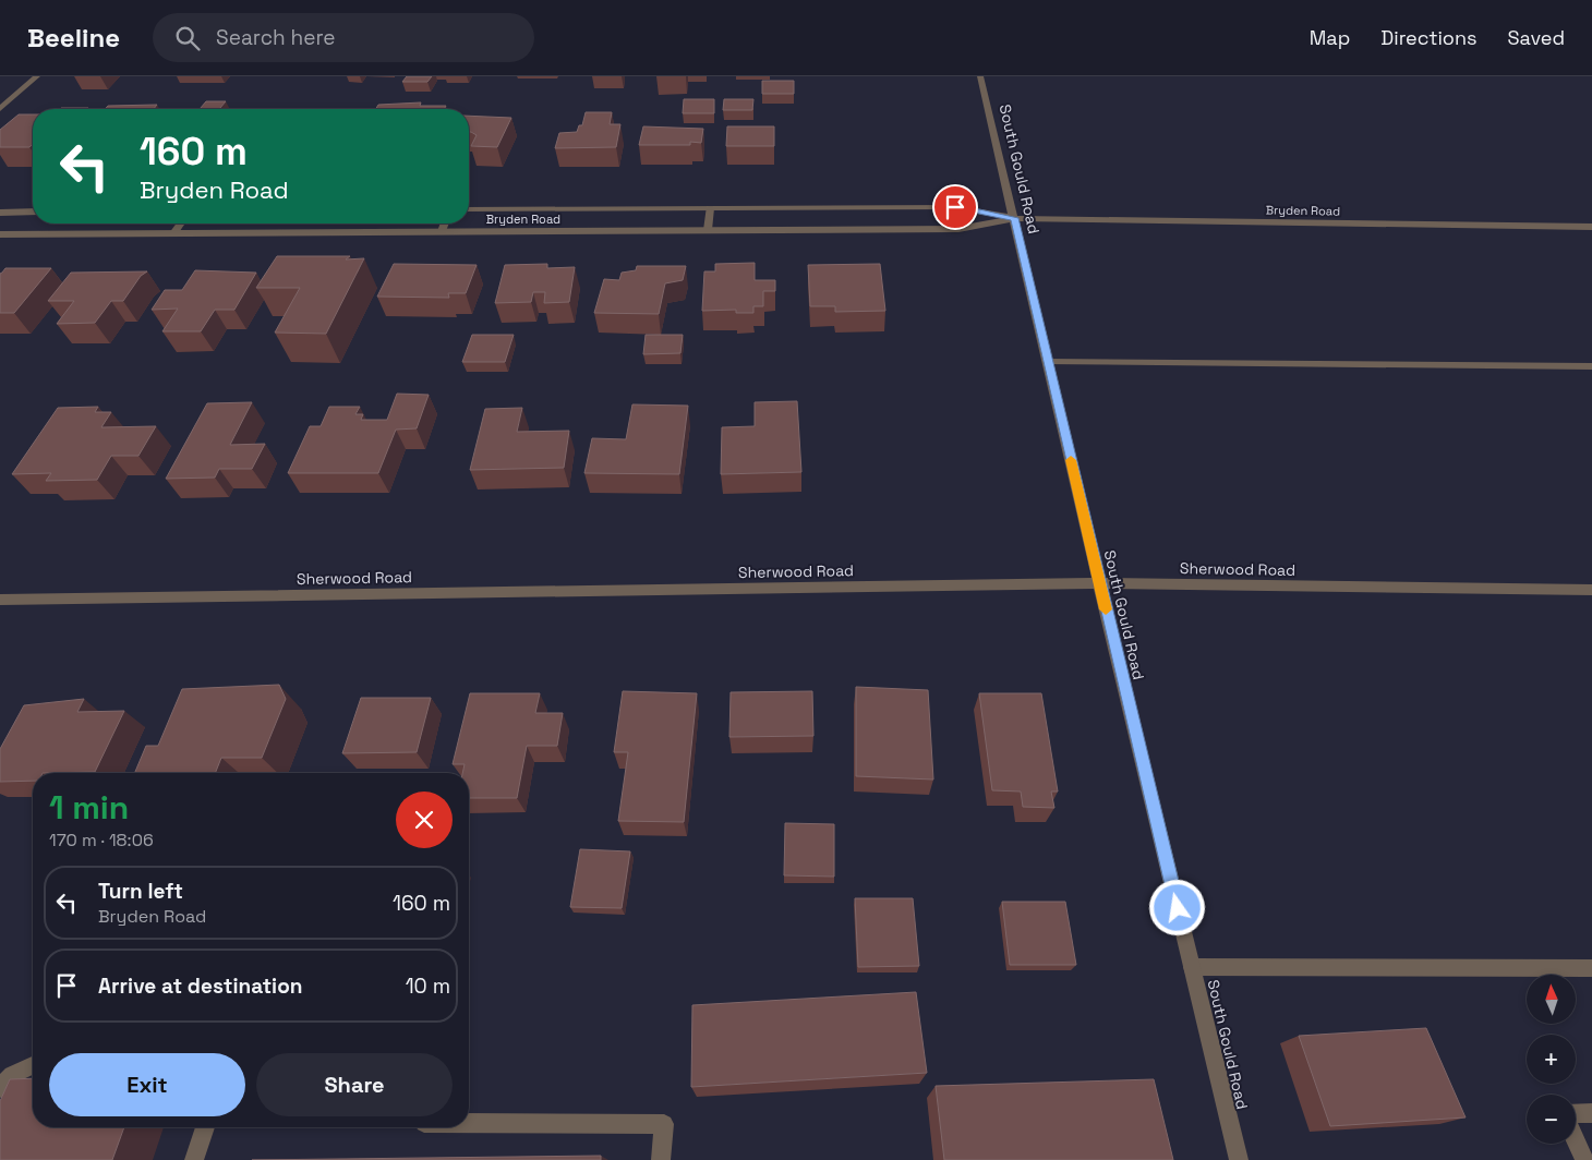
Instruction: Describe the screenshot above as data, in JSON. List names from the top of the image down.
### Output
{
  "streets": {
    "street": ["South Gould Road", "Bryden Road", "Sherwood Road"]
  },
  "crossings": [
    ["South Gould Road", "Bryden Road"],
    ["South Gould Road", "Sherwood Road"]
  ],
  "north": "top",
  "page": {
    "header": "Beeline",
    "search": "Search here",
    "nav": ["Map", "Directions", "Saved"],
    "turn": ["160 m", "Bryden Road"],
    "heading": ["1 min", "170 m · 18:06"],
    "list": [
      {
        "name": "Turn left",
        "note": "Bryden Road",
        "value": "160 m"
      },
      {
        "name": "Arrive at destination",
        "value": "10 m"
      }
    ],
    "map_buttons": ["+", "−"],
    "buttons": ["Exit", "Share"]
  }
}
